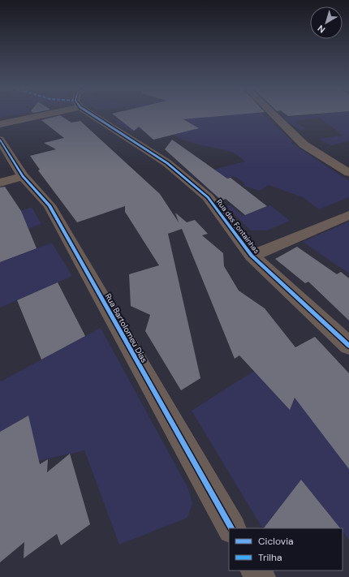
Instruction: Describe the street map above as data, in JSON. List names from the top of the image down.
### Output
{
  "streets": {
    "street": ["Rua das Fontainhas", "Rua Bartolomeu Dias"]
  },
  "legend": ["Ciclovia", "Trilha"],
  "north": "bottom left"
}
